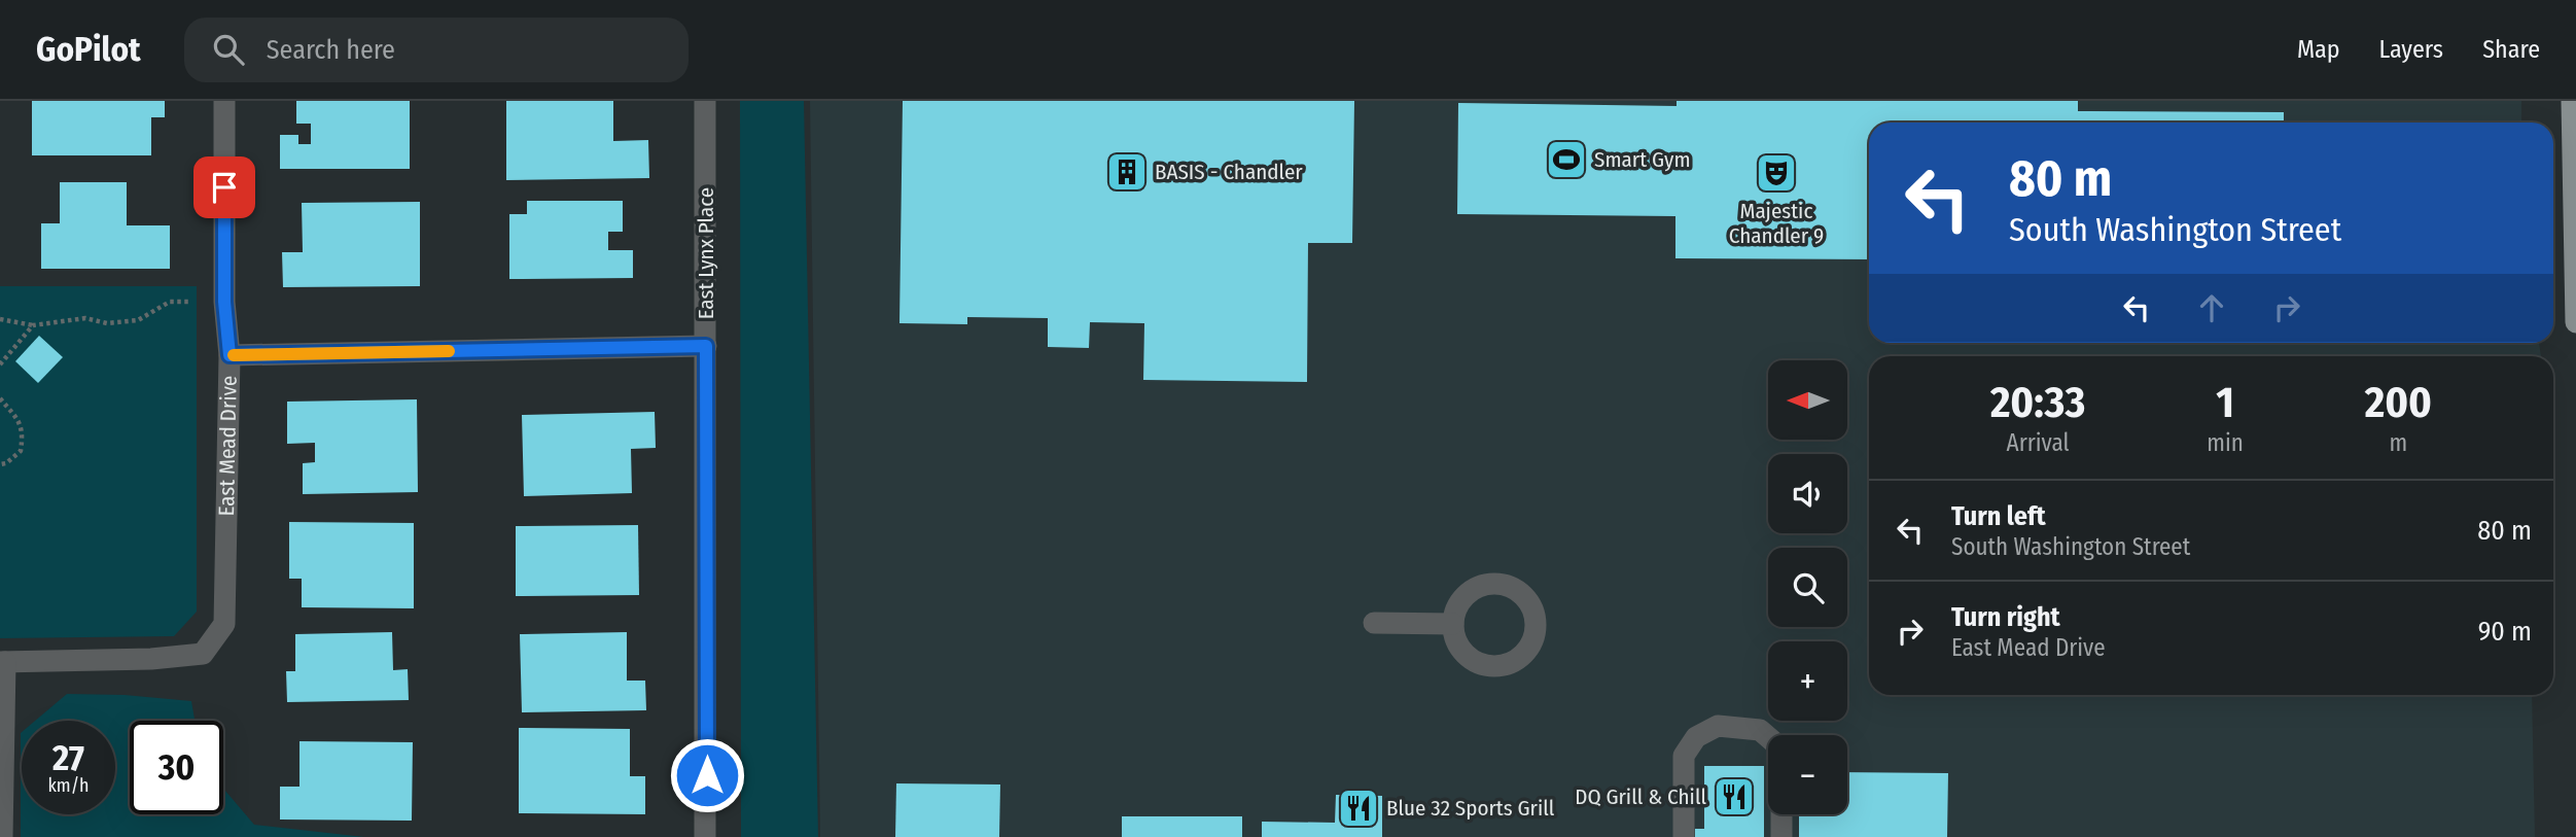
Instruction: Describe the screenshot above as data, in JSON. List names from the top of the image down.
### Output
{
  "streets": {
    "street": ["East Lynx Place", "East Mead Drive"]
  },
  "places": {
    "sports": ["Smart Gym"],
    "building": ["BASIS - Chandler"],
    "theatre": ["Majestic Chandler 9"],
    "restaurant": ["DQ Grill & Chill", "Blue 32 Sports Grill"]
  },
  "north": "left",
  "page": {
    "header": "GoPilot",
    "search": "Search here",
    "nav": ["Map", "Layers", "Share"],
    "turn": ["80 m", "South Washington Street"],
    "eta": [
      "20:33",
      "Arrival",
      "1",
      "min",
      "200",
      "m"
    ],
    "map_buttons": ["+", "−"],
    "list": [
      {
        "name": "Turn left",
        "note": "South Washington Street",
        "value": "80 m"
      },
      {
        "name": "Turn right",
        "note": "East Mead Drive",
        "value": "90 m"
      }
    ],
    "speed": "27 km/h",
    "limit": "30"
  }
}
